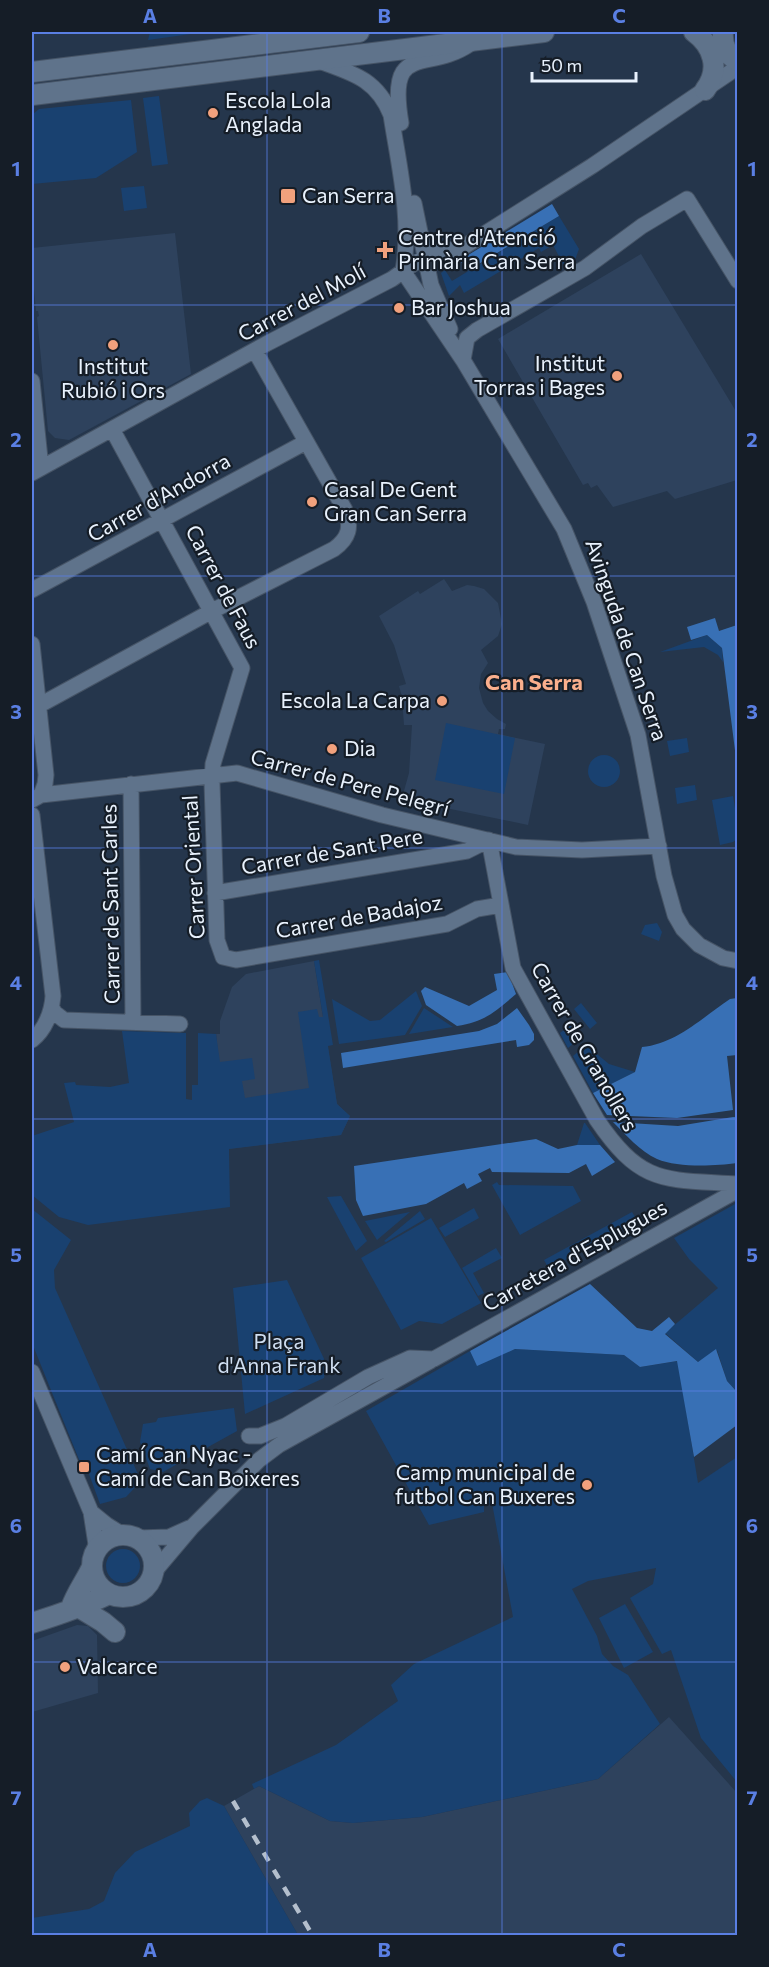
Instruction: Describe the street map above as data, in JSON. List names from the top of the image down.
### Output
{
  "streets": {
    "street": [
      "Carrer del Molí",
      "Carrer d'Andorra",
      "Carrer de Faus",
      "Avinguda de Can Serra",
      "Carrer de Pere Pelegrí",
      "Carrer de Sant Pere",
      "Carrer Oriental",
      "Carrer de Sant Carles",
      "Carrer de Badajoz",
      "Carrer de Granollers",
      "Carretera d'Esplugues"
    ]
  },
  "crossings": [
    ["Carrer del Molí", "Carrer de Faus"],
    ["Carrer del Molí", "Avinguda de Can Serra"],
    ["Carrer d'Andorra", "Carrer de Faus"],
    ["Carrer de Faus", "Carrer de Pere Pelegrí"],
    ["Carrer de Faus", "Carrer Oriental"],
    ["Avinguda de Can Serra", "Carrer de Pere Pelegrí"],
    ["Carrer de Pere Pelegrí", "Carrer de Sant Pere"],
    ["Carrer de Pere Pelegrí", "Carrer Oriental"],
    ["Carrer de Pere Pelegrí", "Carrer de Sant Carles"],
    ["Carrer de Pere Pelegrí", "Carrer de Granollers"],
    ["Carrer de Sant Pere", "Carrer Oriental"],
    ["Carrer de Sant Pere", "Carrer de Granollers"],
    ["Carrer Oriental", "Carrer de Badajoz"],
    ["Carrer de Badajoz", "Carrer de Granollers"]
  ],
  "districts": ["Can Serra"],
  "parks": ["Plaça d'Anna Frank"],
  "places": {
    "other": [
      "Escola Lola Anglada",
      "Bar Joshua",
      "Institut Rubió i Ors",
      "Institut Torras i Bages",
      "Casal De Gent Gran Can Serra",
      "Escola La Carpa",
      "Dia",
      "Camp municipal de futbol Can Buxeres",
      "Valcarce"
    ],
    "transit": ["Can Serra", "Camí Can Nyac - Camí de Can Boixeres"],
    "health": ["Centre d'Atenció Primària Can Serra"]
  },
  "scale_bar": "50 m",
  "grid": {
    "columns": ["A", "B", "C"],
    "rows": [
      "1",
      "2",
      "3",
      "4",
      "5",
      "6",
      "7"
    ]
  }
}
